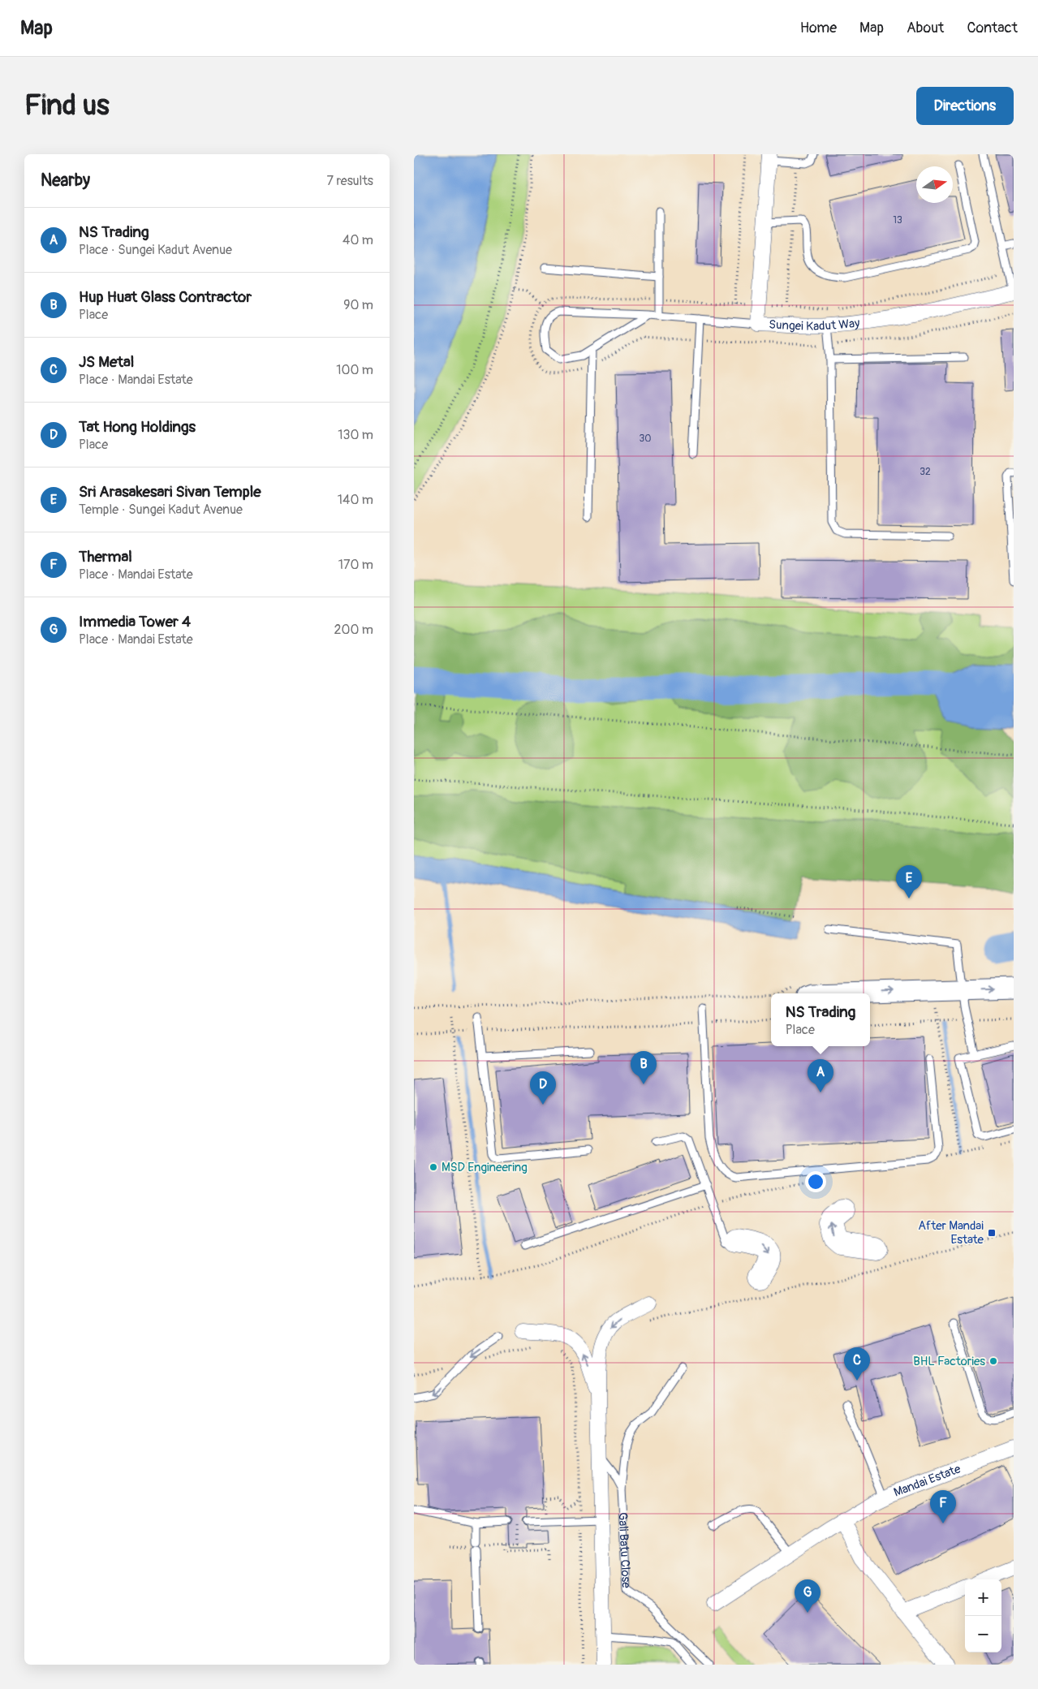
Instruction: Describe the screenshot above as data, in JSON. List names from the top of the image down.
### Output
{
  "streets": {
    "street": ["Sungei Kadut Way", "Mandai Estate", "Gali Batu Close"]
  },
  "places": {
    "other": ["MSD Engineering", "BHL Factories"],
    "transit": ["After Mandai Estate"]
  },
  "house_numbers": ["13", "30", "32"],
  "north": "right",
  "page": {
    "header": "Map",
    "nav": [
      "Home",
      "Map",
      "About",
      "Contact"
    ],
    "buttons": "Directions",
    "title": "Find us",
    "heading": ["Nearby", "7 results"],
    "list": [
      {
        "mark": "A",
        "name": "NS Trading",
        "note": "Place · Sungei Kadut Avenue",
        "value": "40 m"
      },
      {
        "mark": "B",
        "name": "Hup Huat Glass Contractor",
        "note": "Place",
        "value": "90 m"
      },
      {
        "mark": "C",
        "name": "JS Metal",
        "note": "Place · Mandai Estate",
        "value": "100 m"
      },
      {
        "mark": "D",
        "name": "Tat Hong Holdings",
        "note": "Place",
        "value": "130 m"
      },
      {
        "mark": "E",
        "name": "Sri Arasakesari Sivan Temple",
        "note": "Temple · Sungei Kadut Avenue",
        "value": "140 m"
      },
      {
        "mark": "F",
        "name": "Thermal",
        "note": "Place · Mandai Estate",
        "value": "170 m"
      },
      {
        "mark": "G",
        "name": "Immedia Tower 4",
        "note": "Place · Mandai Estate",
        "value": "200 m"
      }
    ],
    "pins": [
      "E",
      "B",
      "A",
      "D",
      "C",
      "F",
      "G"
    ],
    "popup": ["NS Trading", "Place"],
    "map_buttons": ["+", "−"]
  }
}
